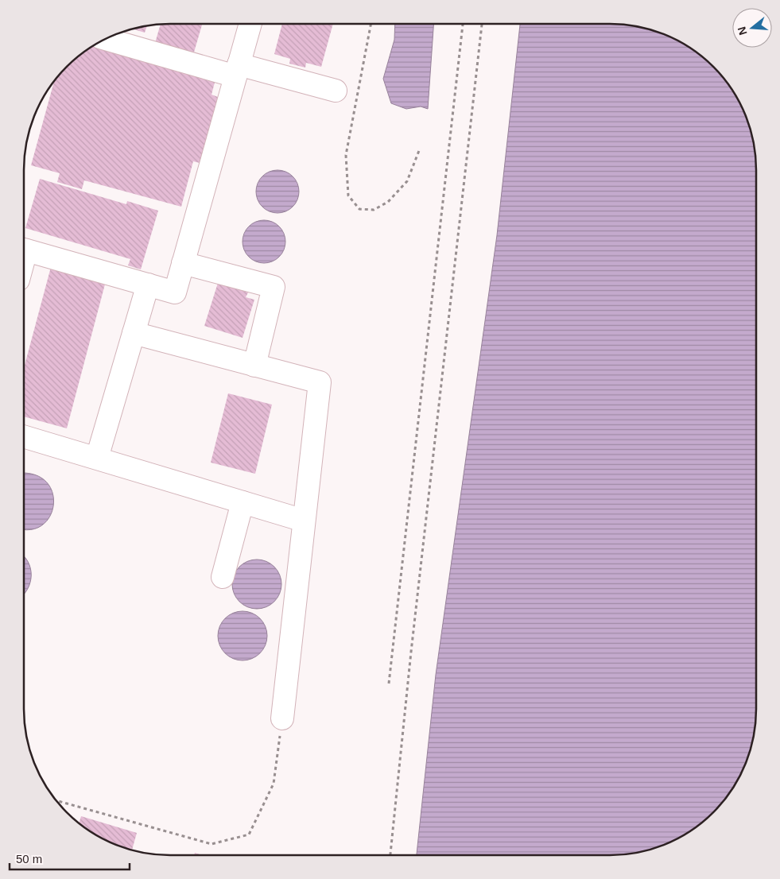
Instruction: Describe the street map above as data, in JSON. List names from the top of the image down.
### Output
{
  "scale_bar": "50 m",
  "north": "left"
}
